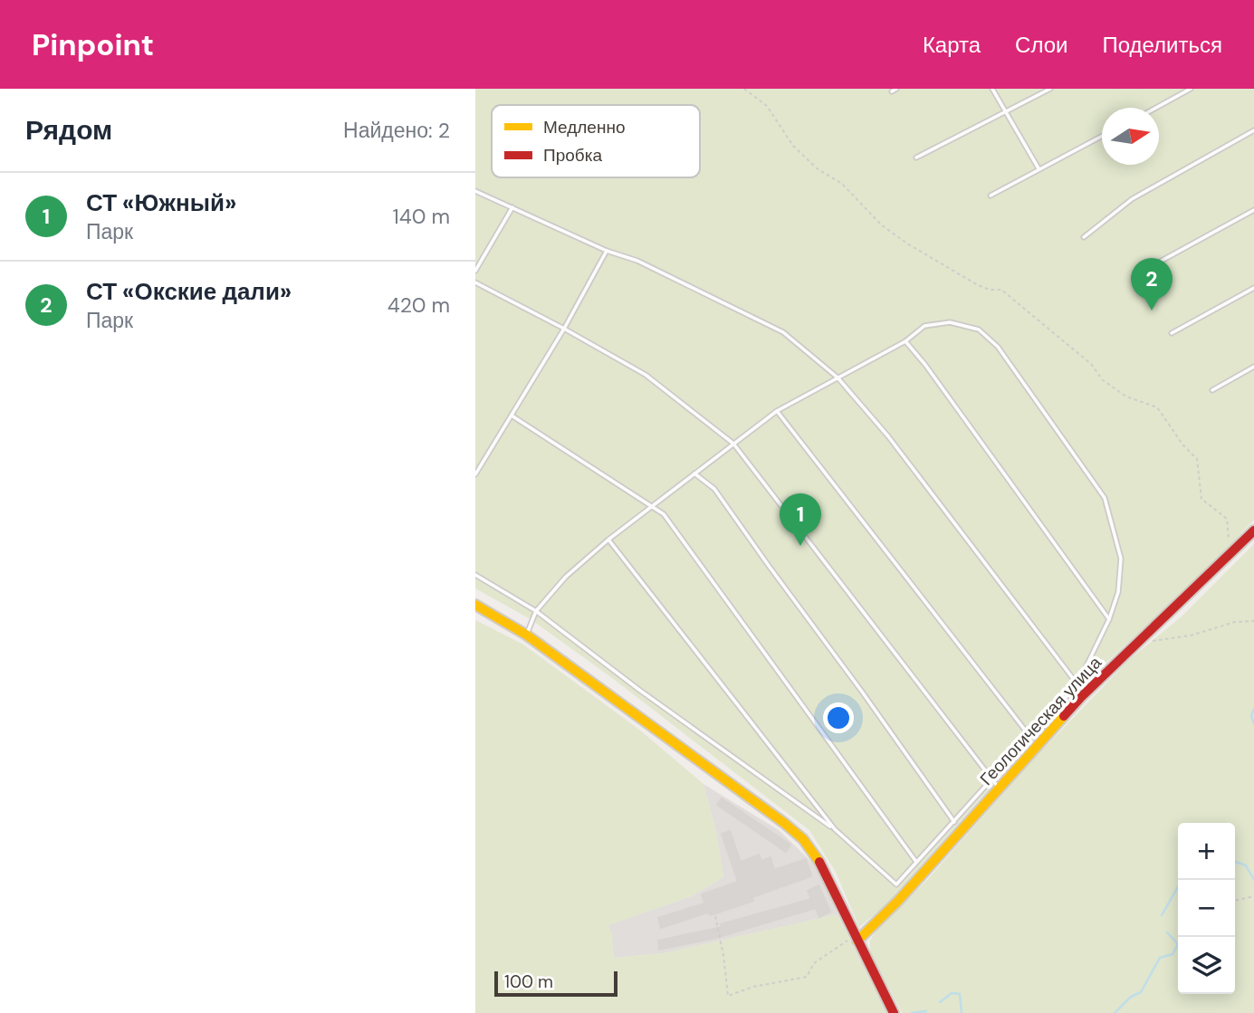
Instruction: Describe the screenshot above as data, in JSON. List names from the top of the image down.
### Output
{
  "streets": {
    "street": ["Геологическая улица"]
  },
  "legend": ["Медленно", "Пробка"],
  "scale_bar": "100 m",
  "north": "right",
  "page": {
    "header": "Pinpoint",
    "nav": ["Карта", "Слои", "Поделиться"],
    "heading": ["Рядом", "Найдено: 2"],
    "list": [
      {
        "mark": "1",
        "name": "СТ «Южный»",
        "note": "Парк",
        "value": "140 m"
      },
      {
        "mark": "2",
        "name": "СТ «Окские дали»",
        "note": "Парк",
        "value": "420 m"
      }
    ],
    "pins": ["2", "1"],
    "map_buttons": ["+", "−"],
    "scale": "100 m"
  }
}
